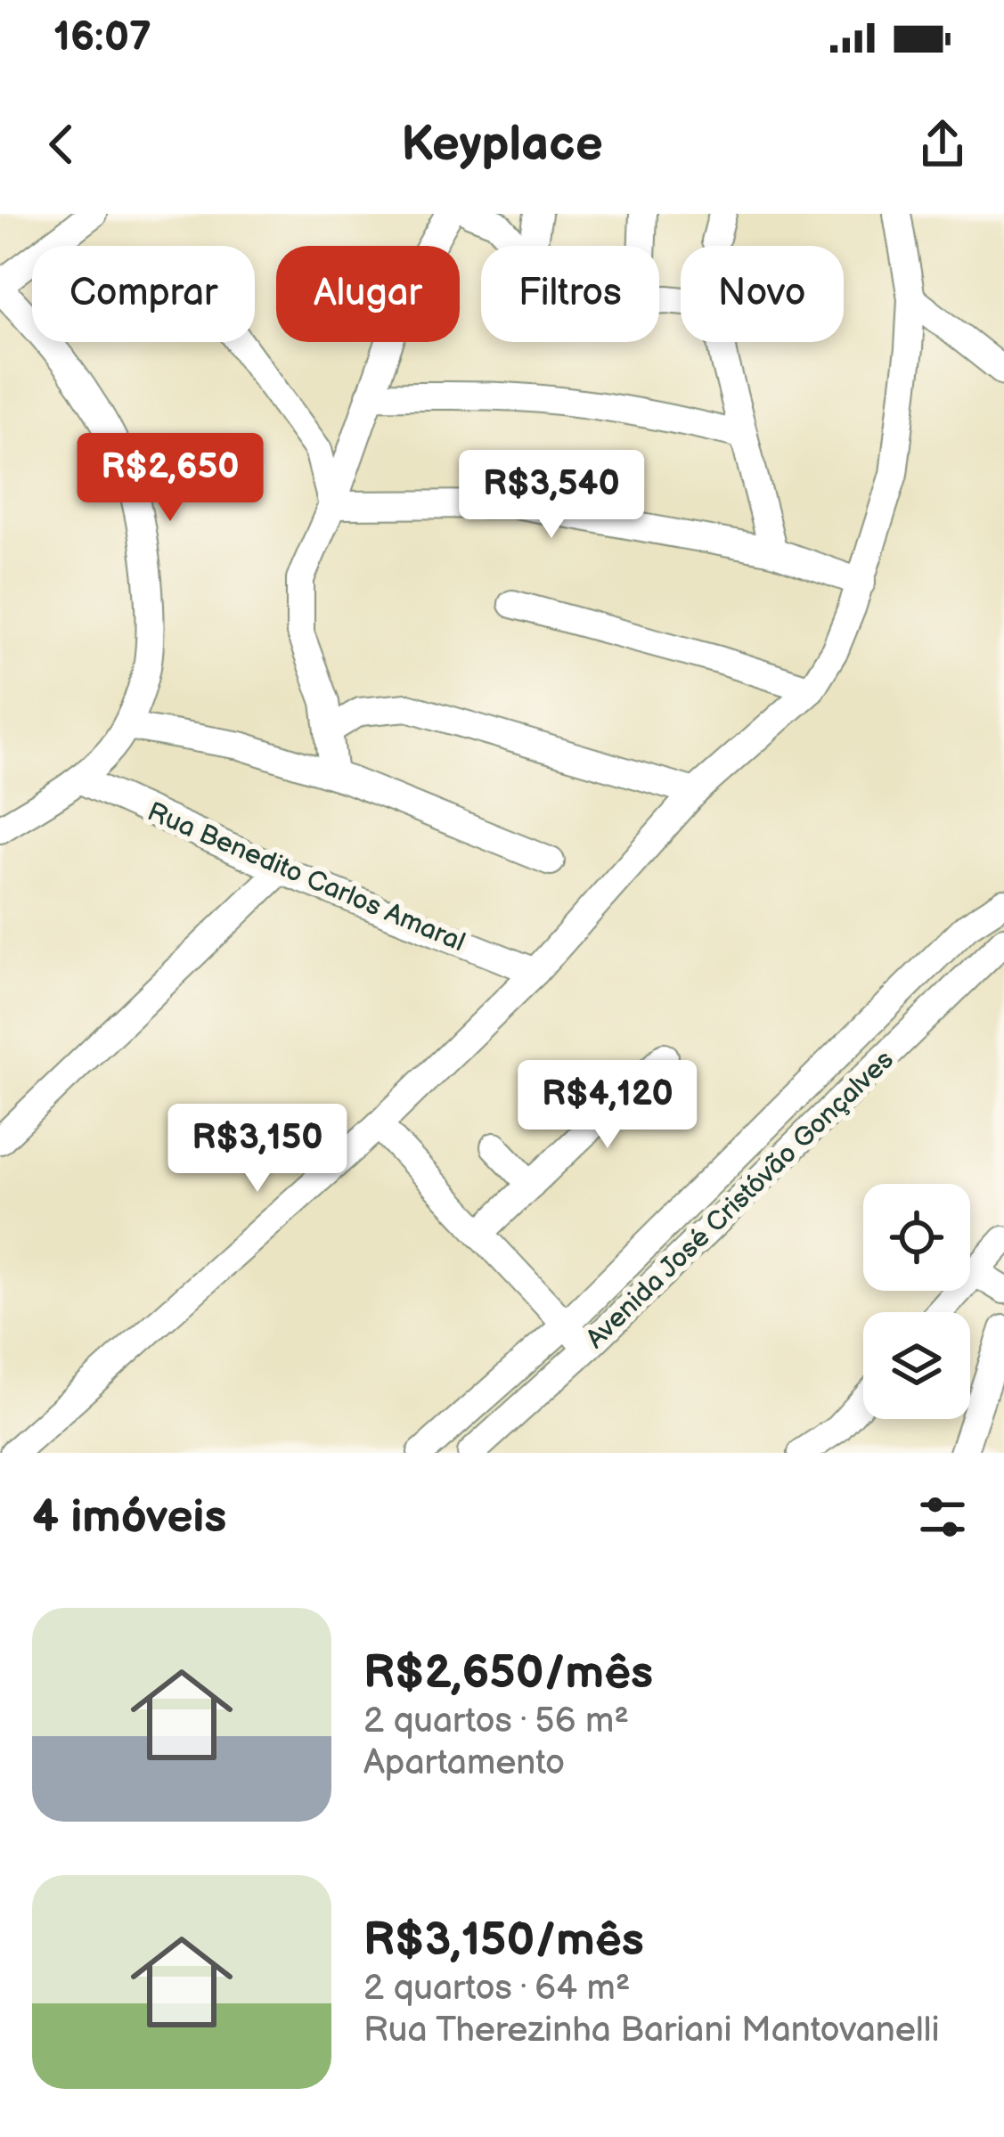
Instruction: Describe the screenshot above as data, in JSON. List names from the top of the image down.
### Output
{
  "streets": {
    "street": ["Rua Benedito Carlos Amaral", "Avenida José Cristóvão Gonçalves"]
  },
  "page": {
    "status": "16:07",
    "header": "Keyplace",
    "chip": [
      "Comprar",
      "Alugar",
      "Filtros",
      "Novo"
    ],
    "price": [
      "R$2,650",
      "R$3,540",
      "R$4,120",
      "R$3,150"
    ],
    "heading": "4 imóveis",
    "list": [
      {
        "name": "R$2,650/mês",
        "note": "2 quartos · 56 m² · Apartamento"
      },
      {
        "name": "R$3,150/mês",
        "note": "2 quartos · 64 m² · Rua Therezinha Bariani Mantovanelli"
      }
    ]
  }
}
